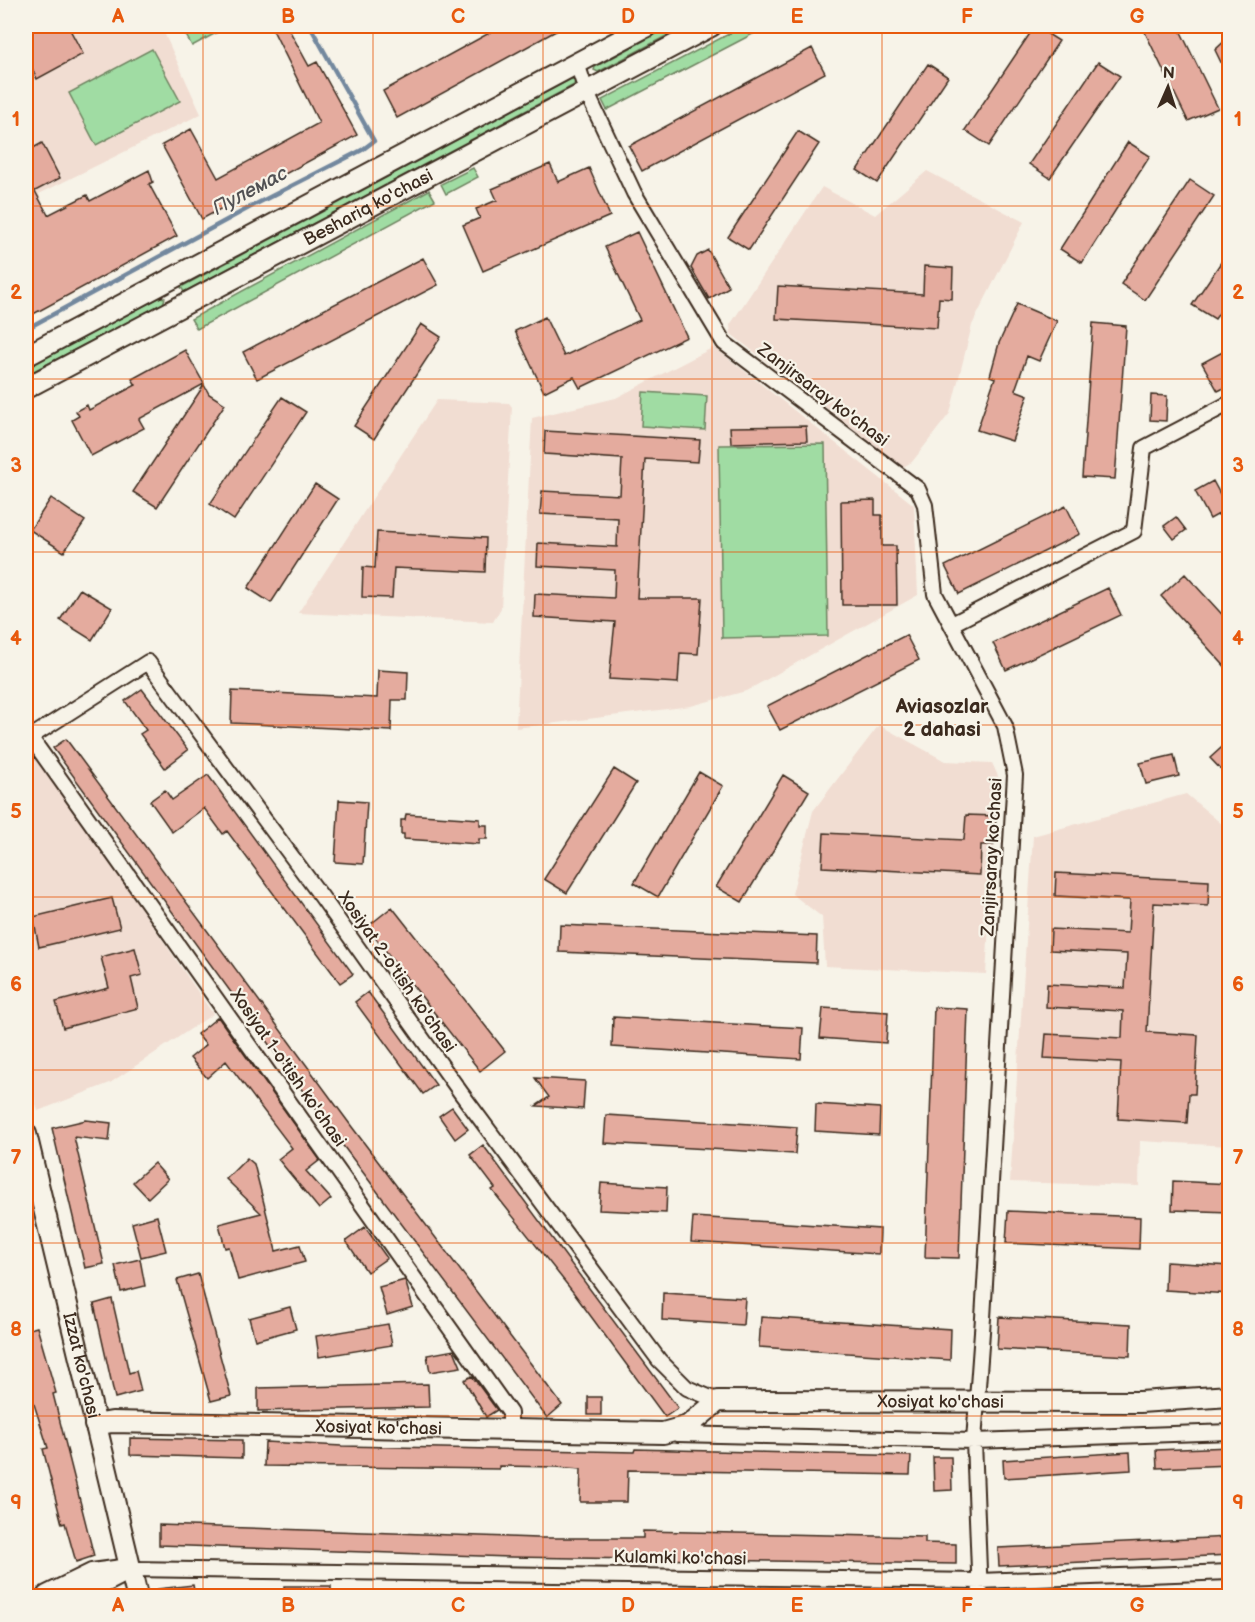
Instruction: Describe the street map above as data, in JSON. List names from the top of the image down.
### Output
{
  "streets": {
    "main road": ["Beshariq ko'chasi", "Izzat ko'chasi", "Xosiyat ko'chasi"],
    "street": [
      "Zanjirsaray ko'chasi",
      "Xosiyat 2-o'tish ko'chasi",
      "Xosiyat 1-o'tish ko'chasi",
      "Kulamki ko'chasi"
    ]
  },
  "crossings": [
    ["Beshariq ko'chasi", "Zanjirsaray ko'chasi"],
    ["Zanjirsaray ko'chasi", "Xosiyat ko'chasi"],
    ["Zanjirsaray ko'chasi", "Kulamki ko'chasi"],
    ["Xosiyat 2-o'tish ko'chasi", "Xosiyat 1-o'tish ko'chasi"],
    ["Xosiyat 2-o'tish ko'chasi", "Xosiyat ko'chasi"],
    ["Xosiyat 1-o'tish ko'chasi", "Xosiyat ko'chasi"],
    ["Izzat ko'chasi", "Xosiyat ko'chasi"],
    ["Izzat ko'chasi", "Kulamki ko'chasi"]
  ],
  "districts": ["Aviasozlar 2 dahasi"],
  "water": ["Пулемас"],
  "north": "top",
  "grid": {
    "columns": [
      "A",
      "B",
      "C",
      "D",
      "E",
      "F",
      "G"
    ],
    "rows": [
      "1",
      "2",
      "3",
      "4",
      "5",
      "6",
      "7",
      "8",
      "9"
    ]
  }
}
